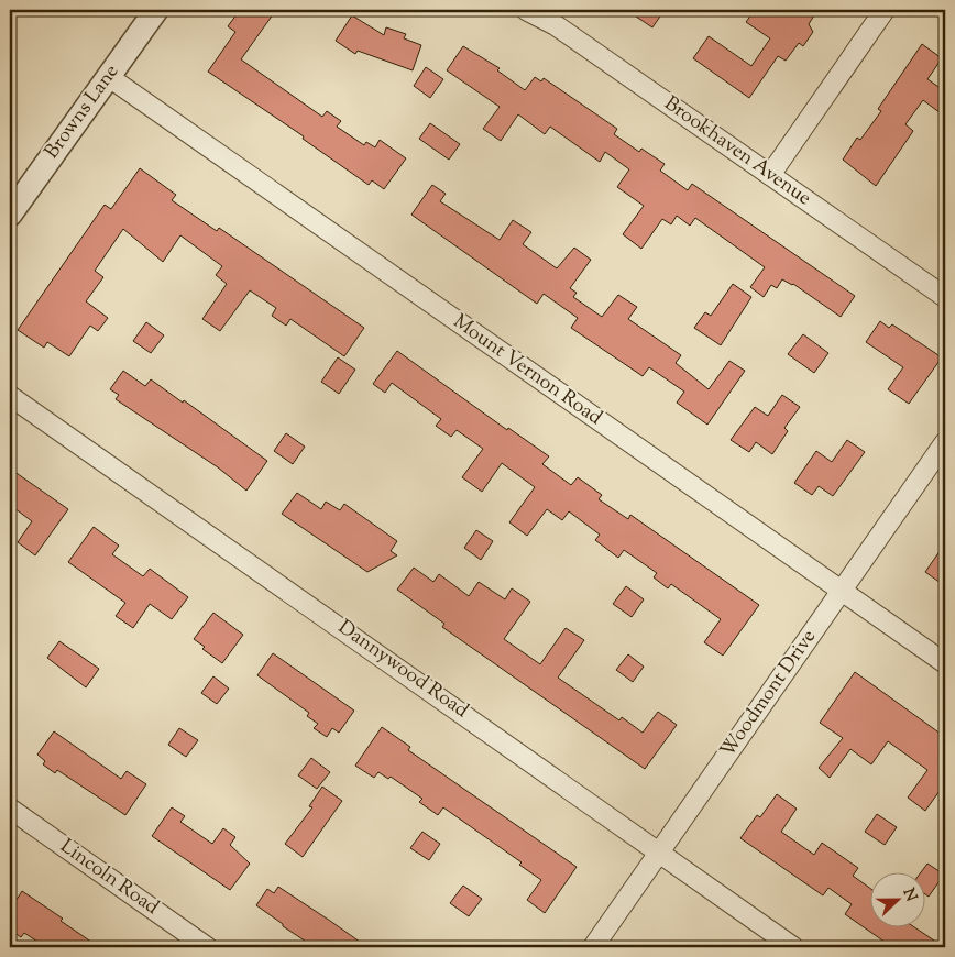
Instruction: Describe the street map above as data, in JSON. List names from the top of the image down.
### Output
{
  "streets": {
    "street": [
      "Browns Lane",
      "Brookhaven Avenue",
      "Mount Vernon Road",
      "Dannywood Road",
      "Woodmont Drive",
      "Lincoln Road"
    ]
  },
  "crossings": [
    ["Browns Lane", "Mount Vernon Road"],
    ["Mount Vernon Road", "Woodmont Drive"],
    ["Dannywood Road", "Woodmont Drive"]
  ],
  "north": "right"
}
